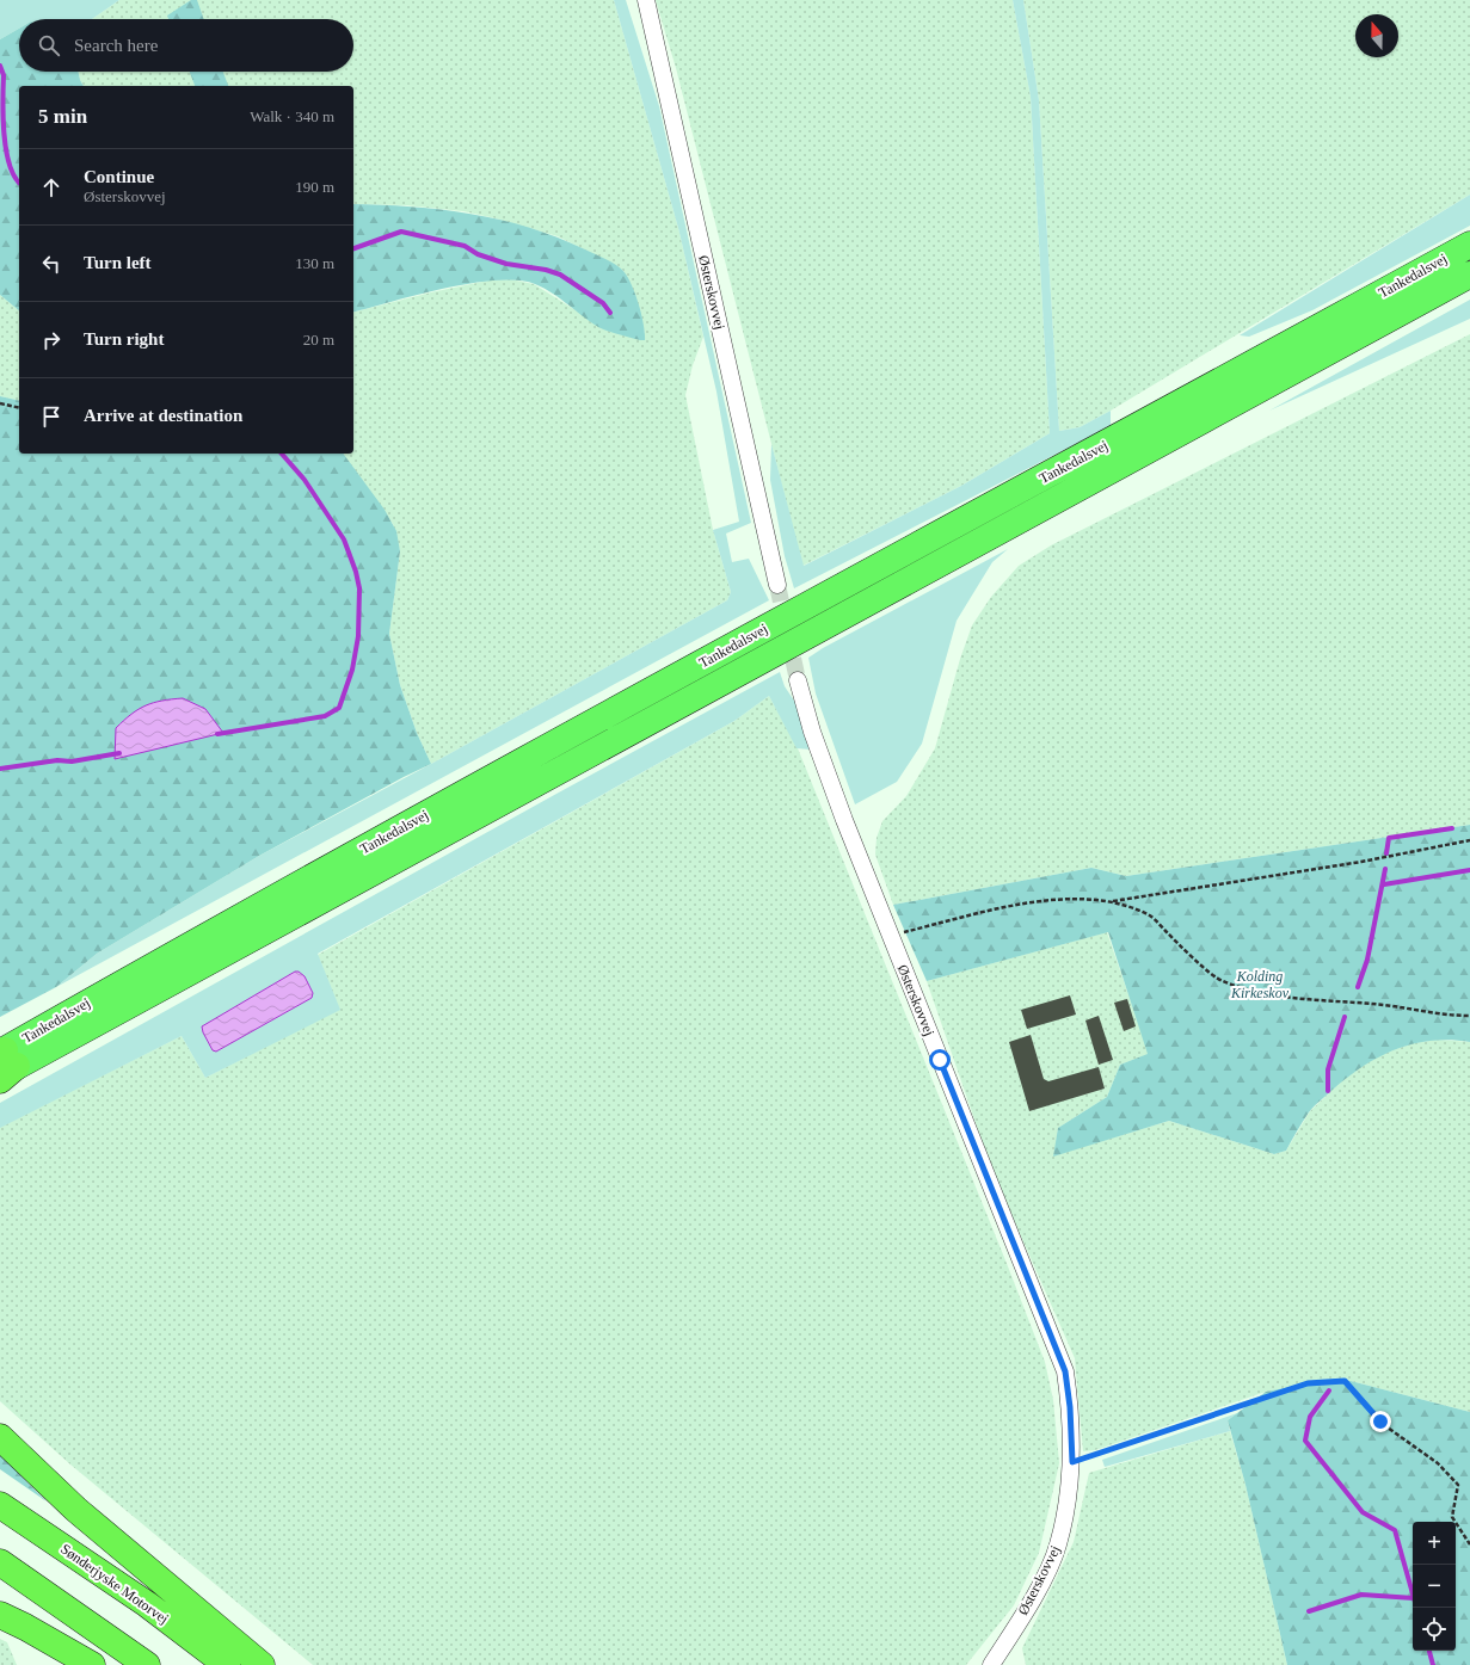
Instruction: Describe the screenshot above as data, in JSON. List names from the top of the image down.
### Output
{
  "streets": {
    "highway": ["Tankedalsvej", "Sønderjyske Motorvej"],
    "street": ["Østerskovvej"]
  },
  "parks": ["Kolding Kirkeskov"],
  "north": "top",
  "page": {
    "search": "Search here",
    "heading": ["5 min", "Walk · 340 m"],
    "list": [
      ["Continue", "Østerskovvej", "190 m"],
      ["Turn left", "130 m"],
      ["Turn right", "20 m"],
      "Arrive at destination"
    ],
    "map_buttons": ["+", "−"]
  }
}
